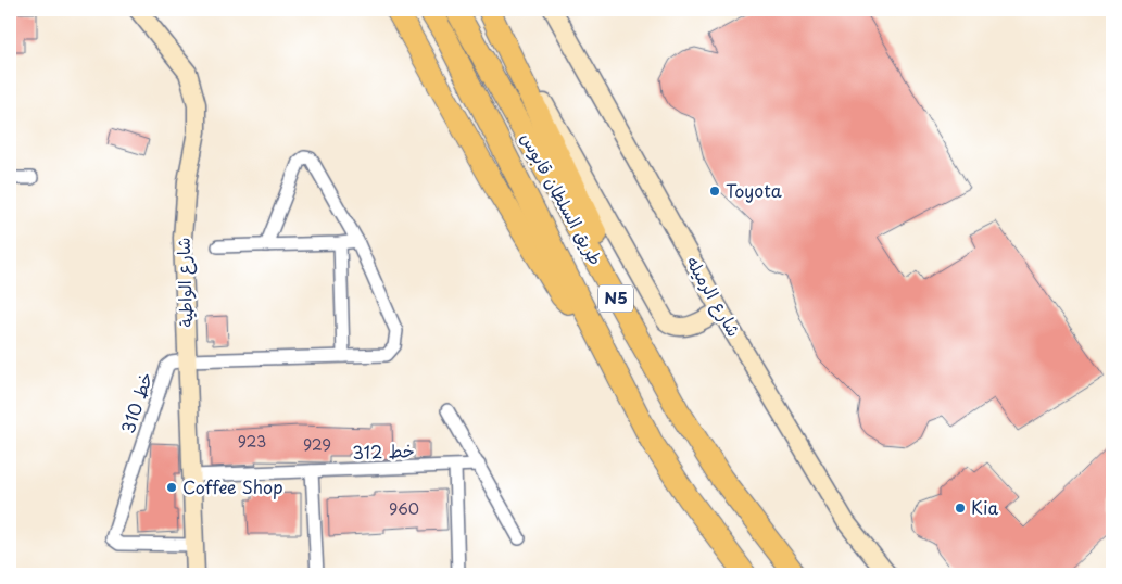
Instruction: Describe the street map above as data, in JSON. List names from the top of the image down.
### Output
{
  "streets": {
    "highway": ["طريق السلطان قابوس", "N5"],
    "street": [
      "شارع الواطية",
      "شارع الرميله",
      "خط 310",
      "خط 312"
    ]
  },
  "crossings": [
    ["شارع الواطية", "خط 310"],
    ["شارع الواطية", "خط 312"]
  ],
  "places": ["Toyota", "Coffee Shop", "Kia"],
  "house_numbers": ["923", "929", "960"]
}
